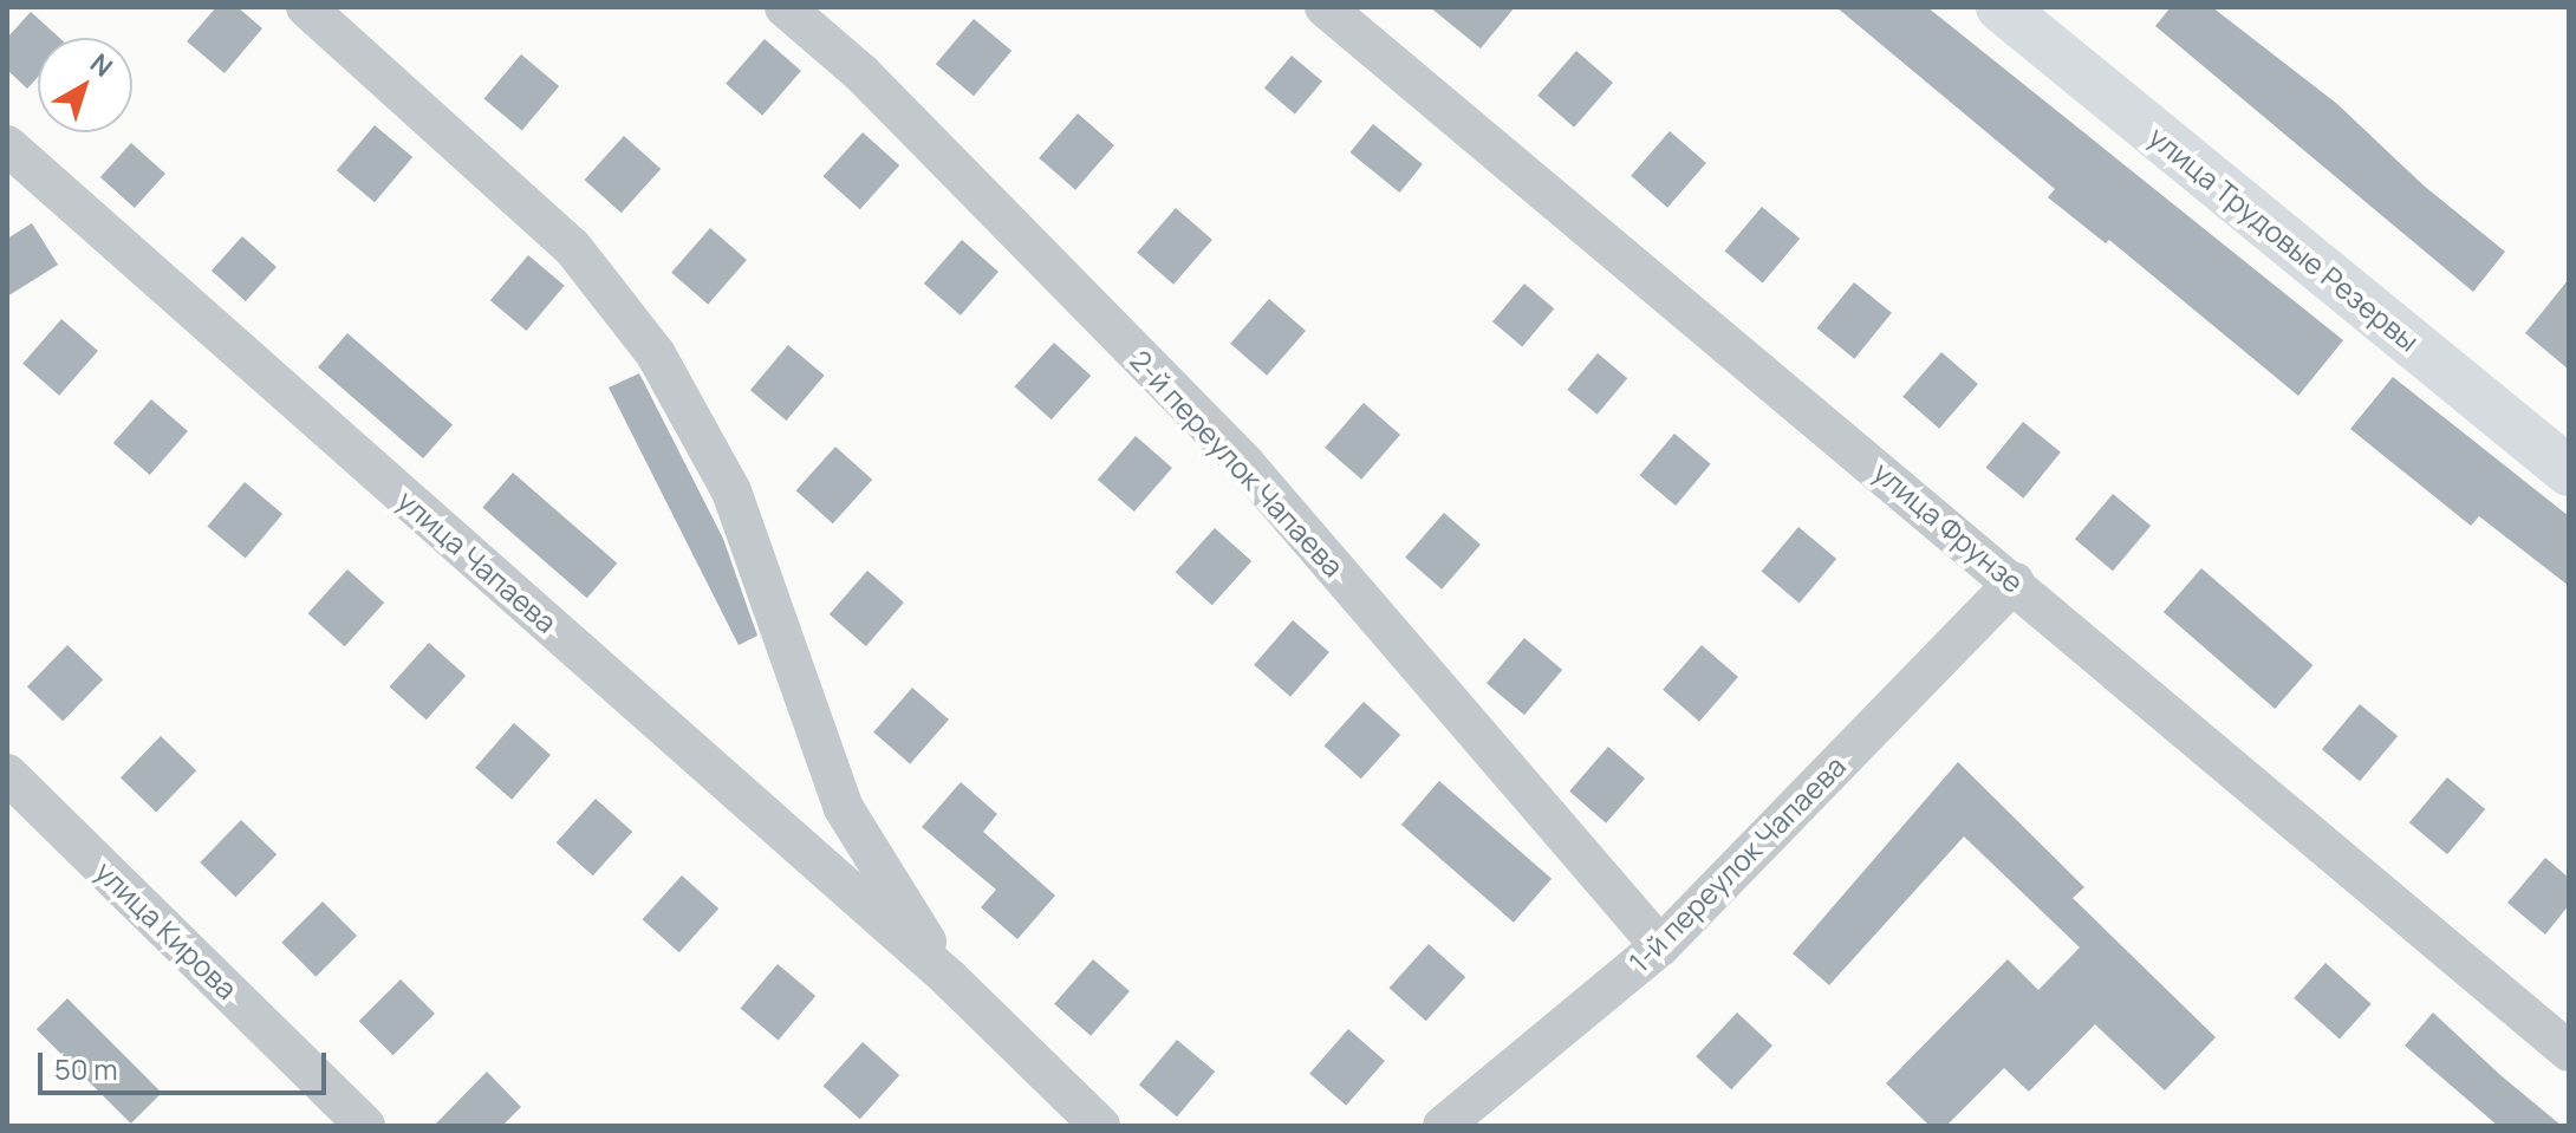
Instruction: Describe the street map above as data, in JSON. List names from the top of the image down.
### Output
{
  "streets": {
    "main road": ["улица Трудовые Резервы"],
    "street": [
      "2-й переулок Чапаева",
      "улица Фрунзе",
      "улица Чапаева",
      "1-й переулок Чапаева",
      "улица Кирова"
    ]
  },
  "crossings": [
    ["2-й переулок Чапаева", "1-й переулок Чапаева"],
    ["улица Фрунзе", "1-й переулок Чапаева"]
  ],
  "scale_bar": "50 m",
  "north": "top right"
}
